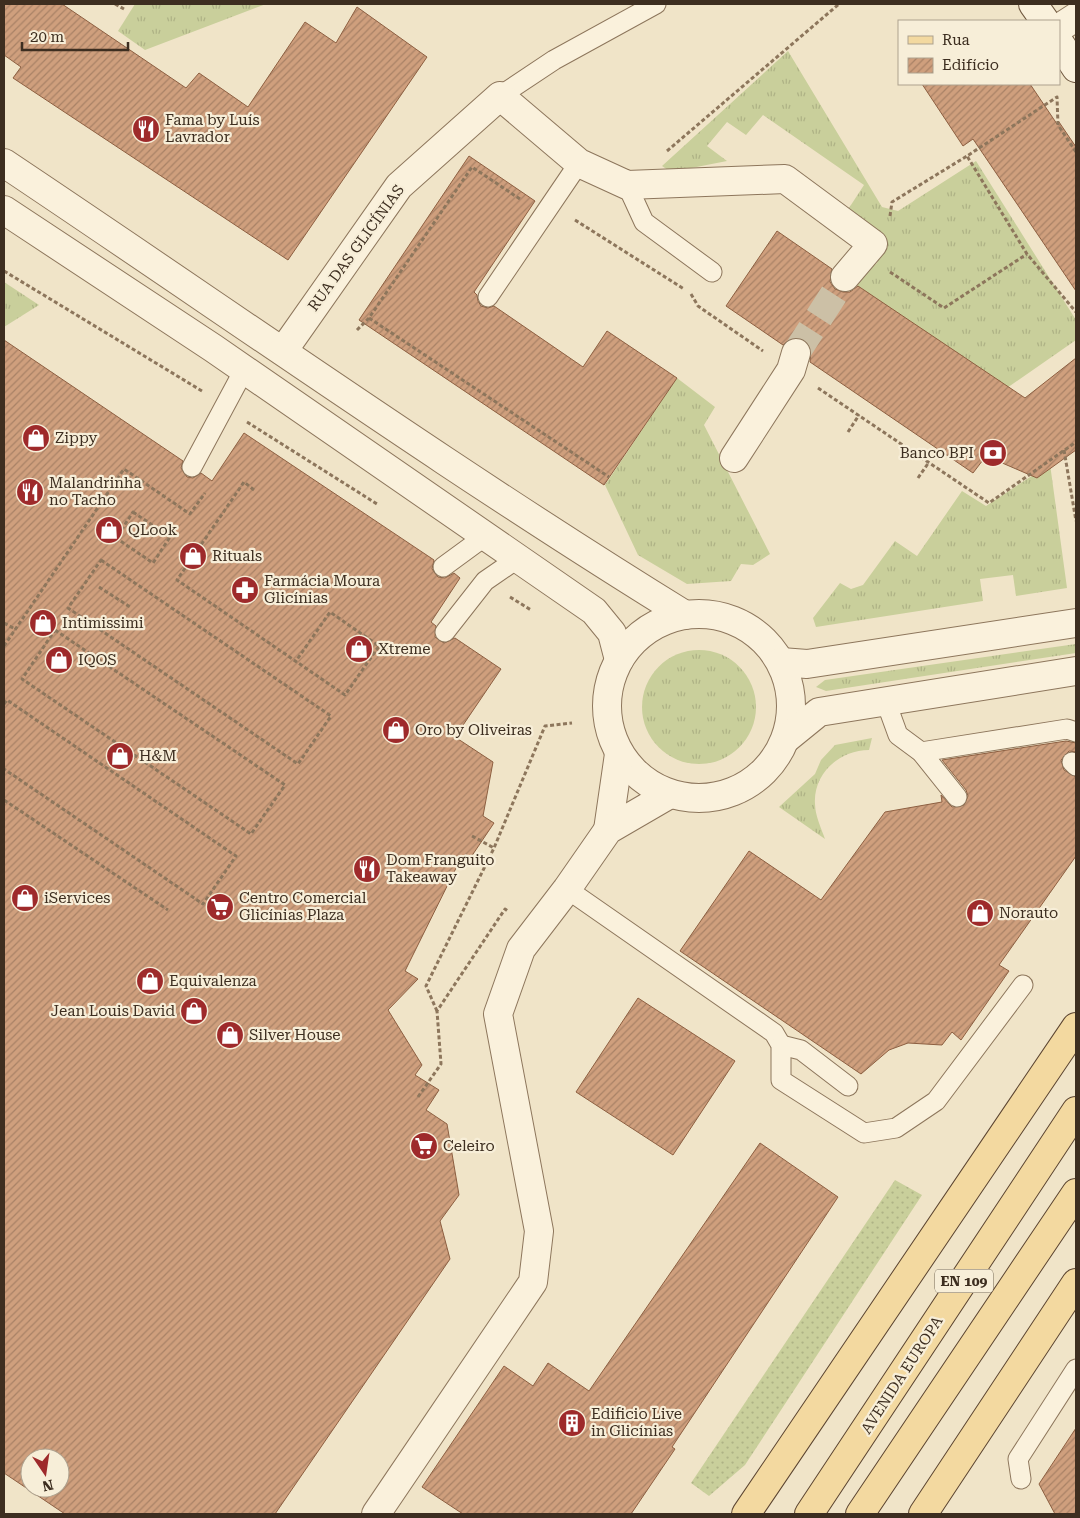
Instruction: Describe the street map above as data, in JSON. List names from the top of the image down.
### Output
{
  "streets": {
    "main road": ["EN 109", "AVENIDA EUROPA"],
    "street": ["RUA DAS GLICÍNIAS"]
  },
  "places": {
    "restaurant": ["Fama by Luís Lavrador", "Malandrinha no Tacho", "Dom Franguito Takeaway"],
    "shop": [
      "Zippy",
      "QLook",
      "Rituals",
      "Intimissimi",
      "Xtreme",
      "IQOS",
      "Oro by Oliveiras",
      "H&M",
      "iServices",
      "Norauto",
      "Equivalenza",
      "Jean Louis David",
      "Silver House"
    ],
    "bank": ["Banco BPI"],
    "pharmacy": ["Farmácia Moura Glicínias"],
    "supermarket": ["Centro Comercial Glicínias Plaza", "Celeiro"],
    "building": ["Edificio Live in Glicínias"]
  },
  "legend": ["Rua", "Edifício"],
  "scale_bar": "20 m",
  "north": "bottom"
}
